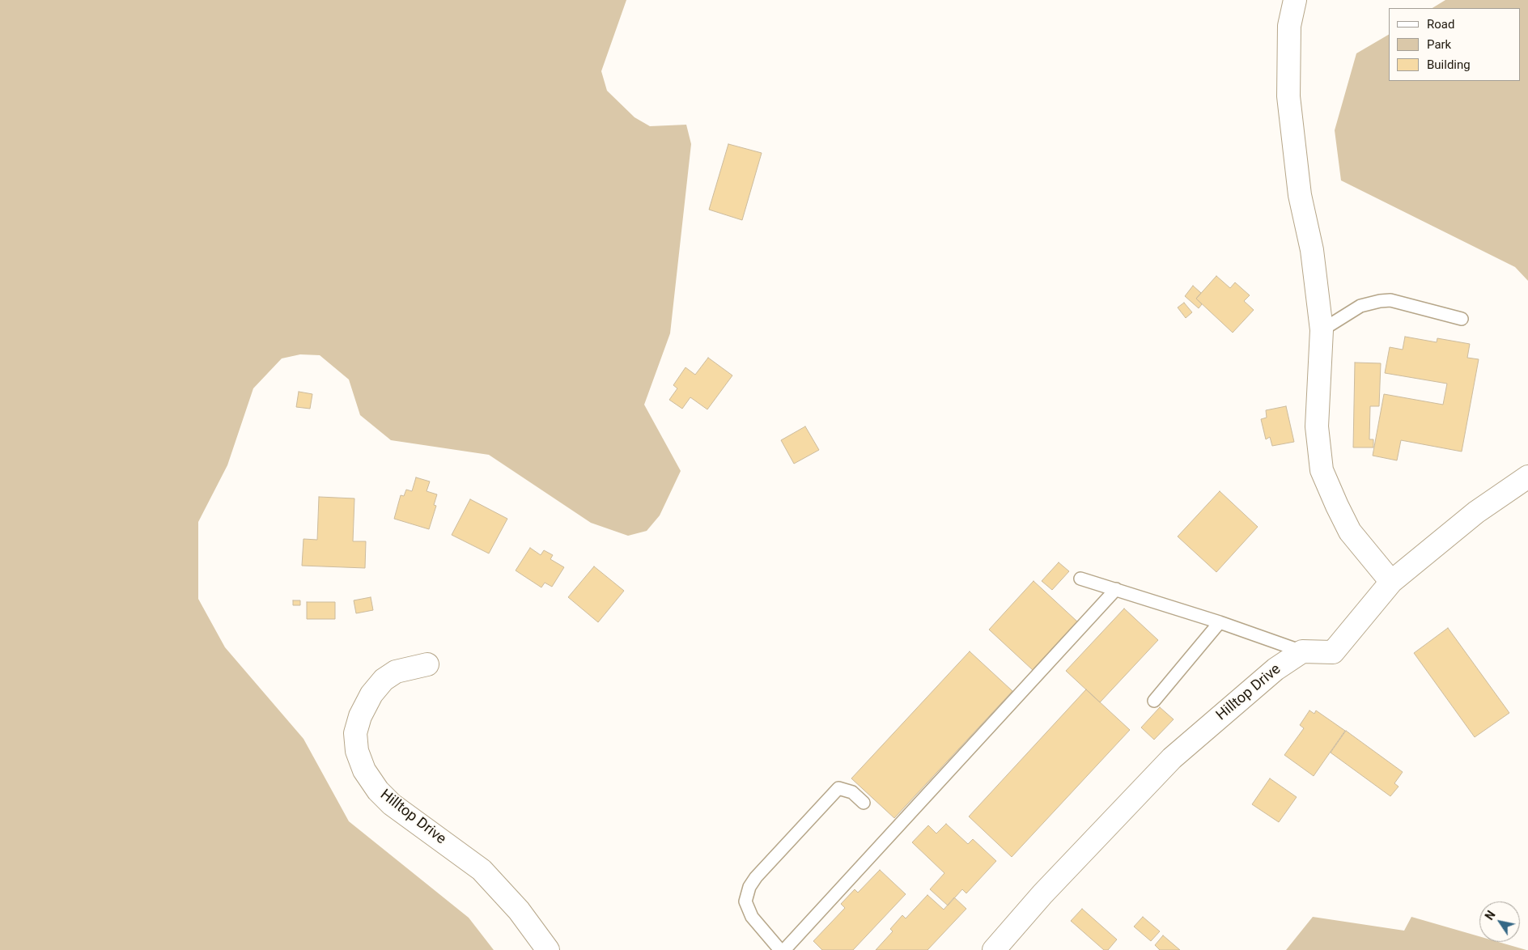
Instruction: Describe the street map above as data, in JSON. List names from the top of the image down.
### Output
{
  "streets": {
    "street": ["Hilltop Drive"]
  },
  "legend": ["Road", "Park", "Building"],
  "north": "top left"
}
